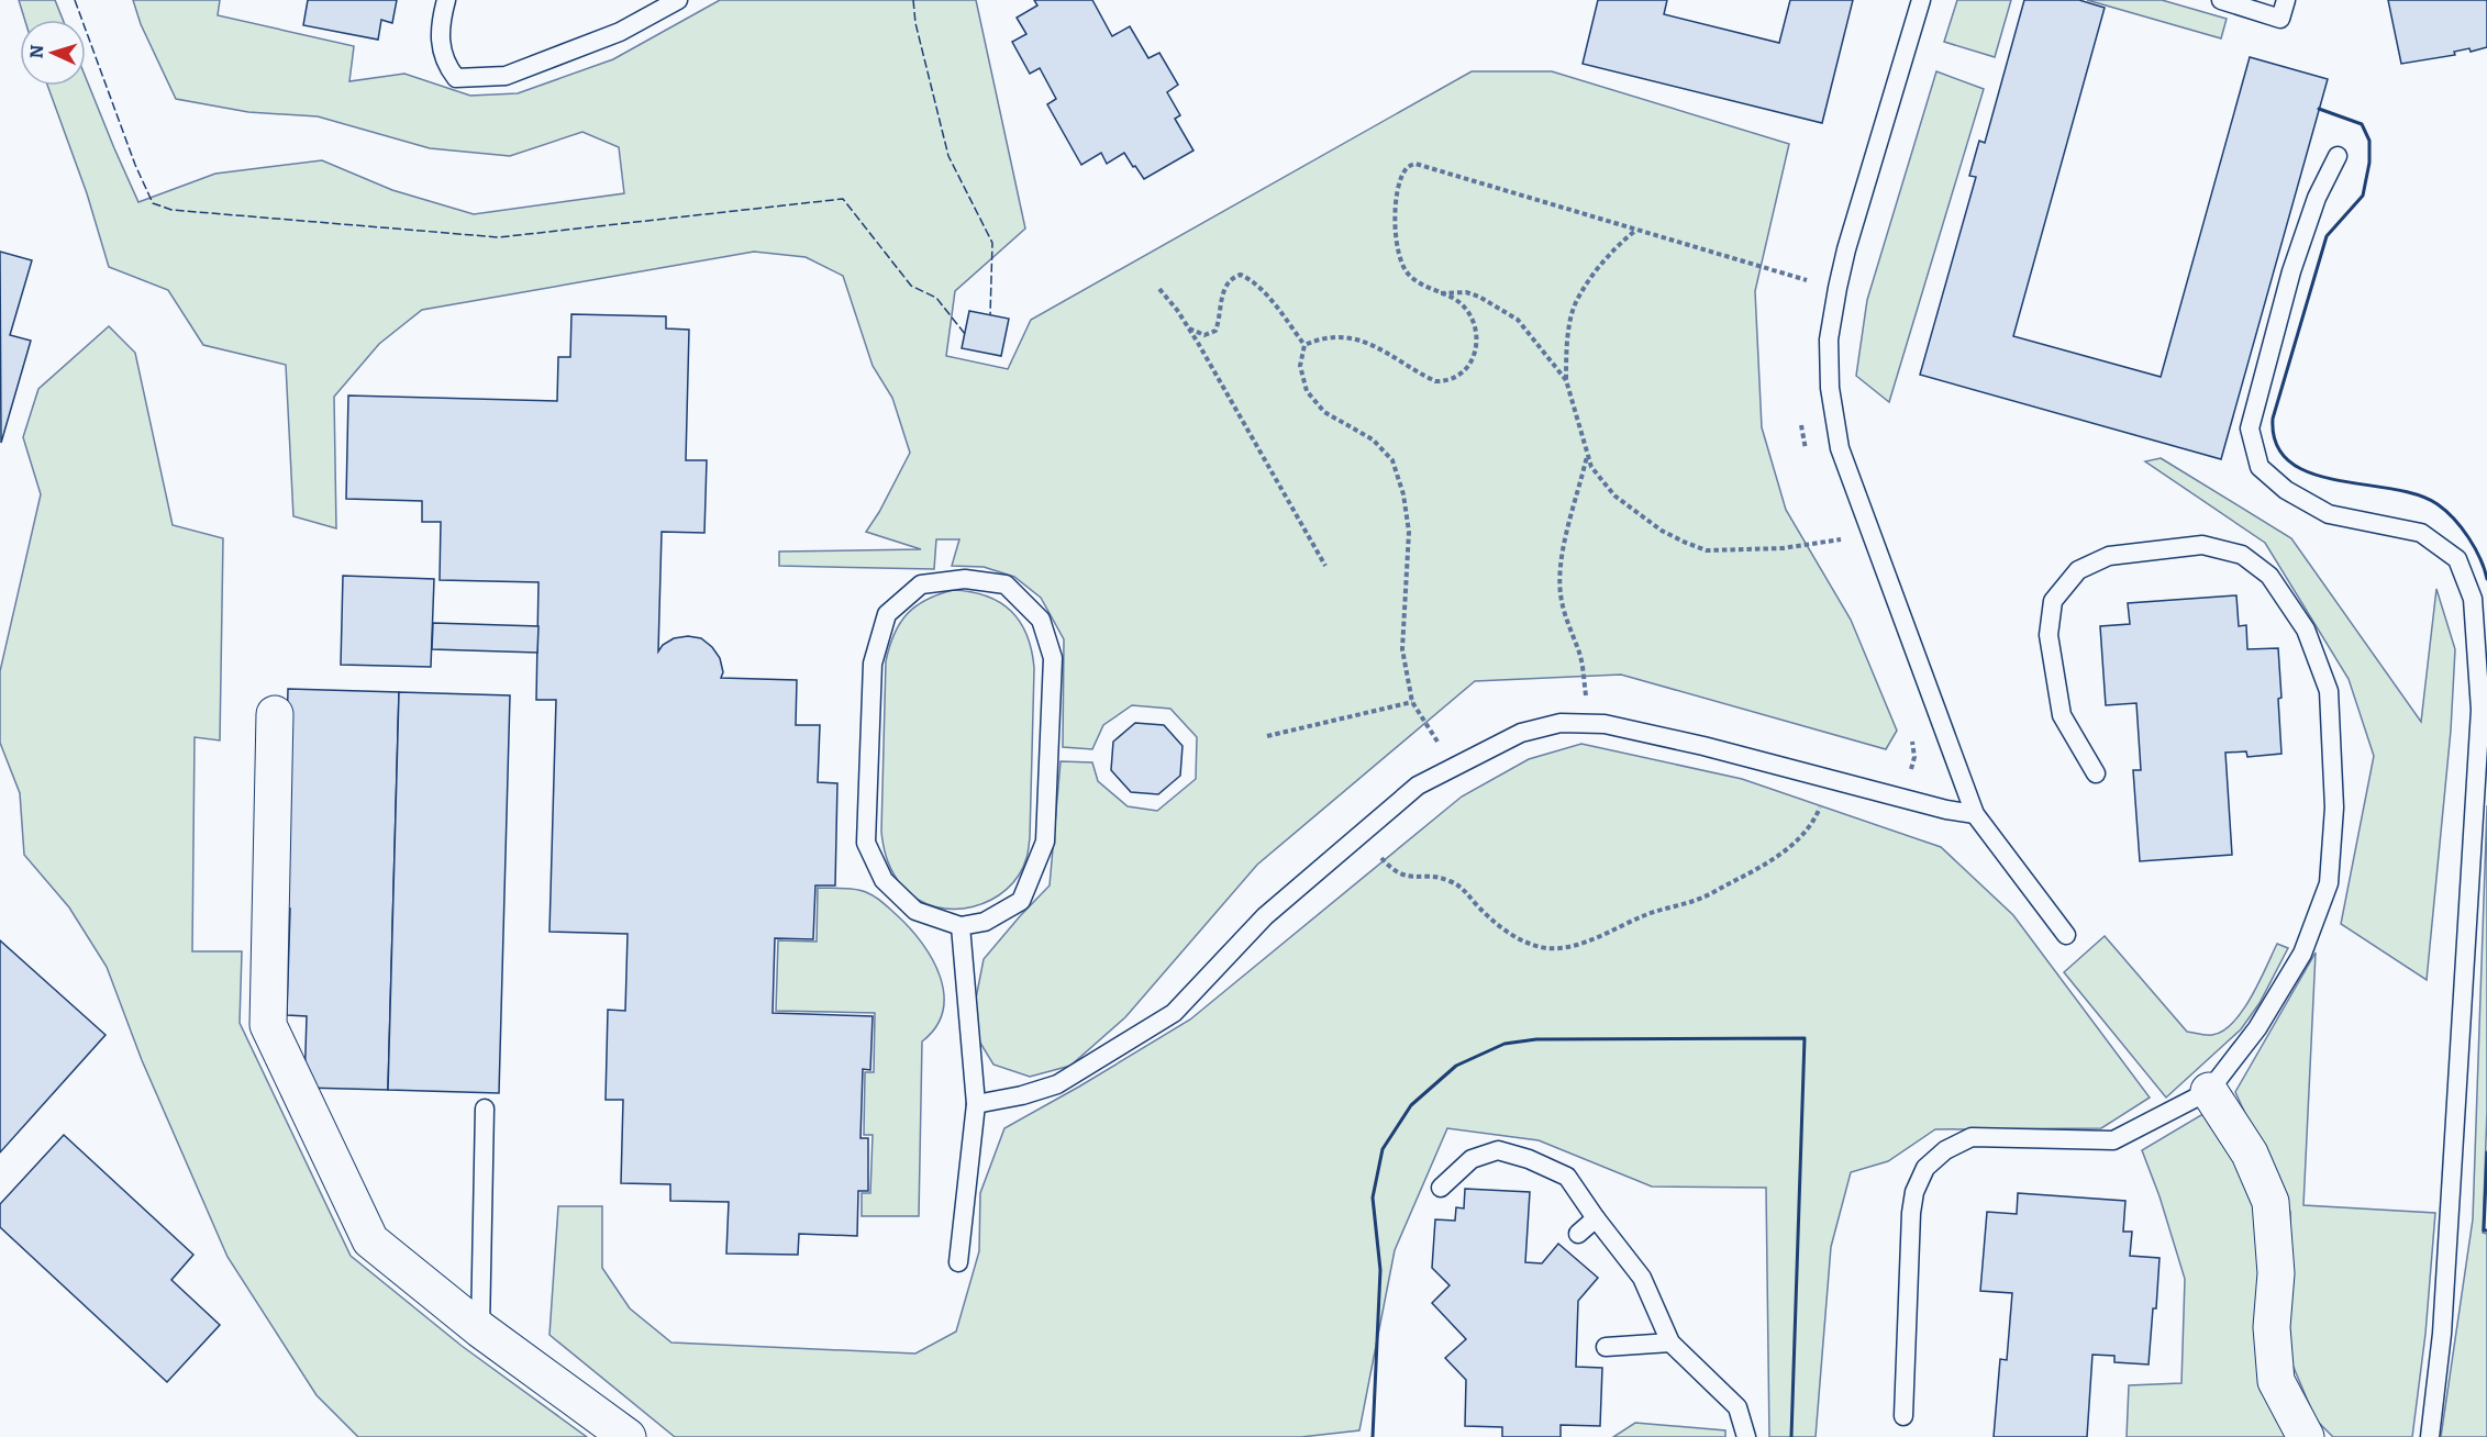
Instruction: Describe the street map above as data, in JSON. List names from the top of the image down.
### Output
{
  "north": "left"
}
